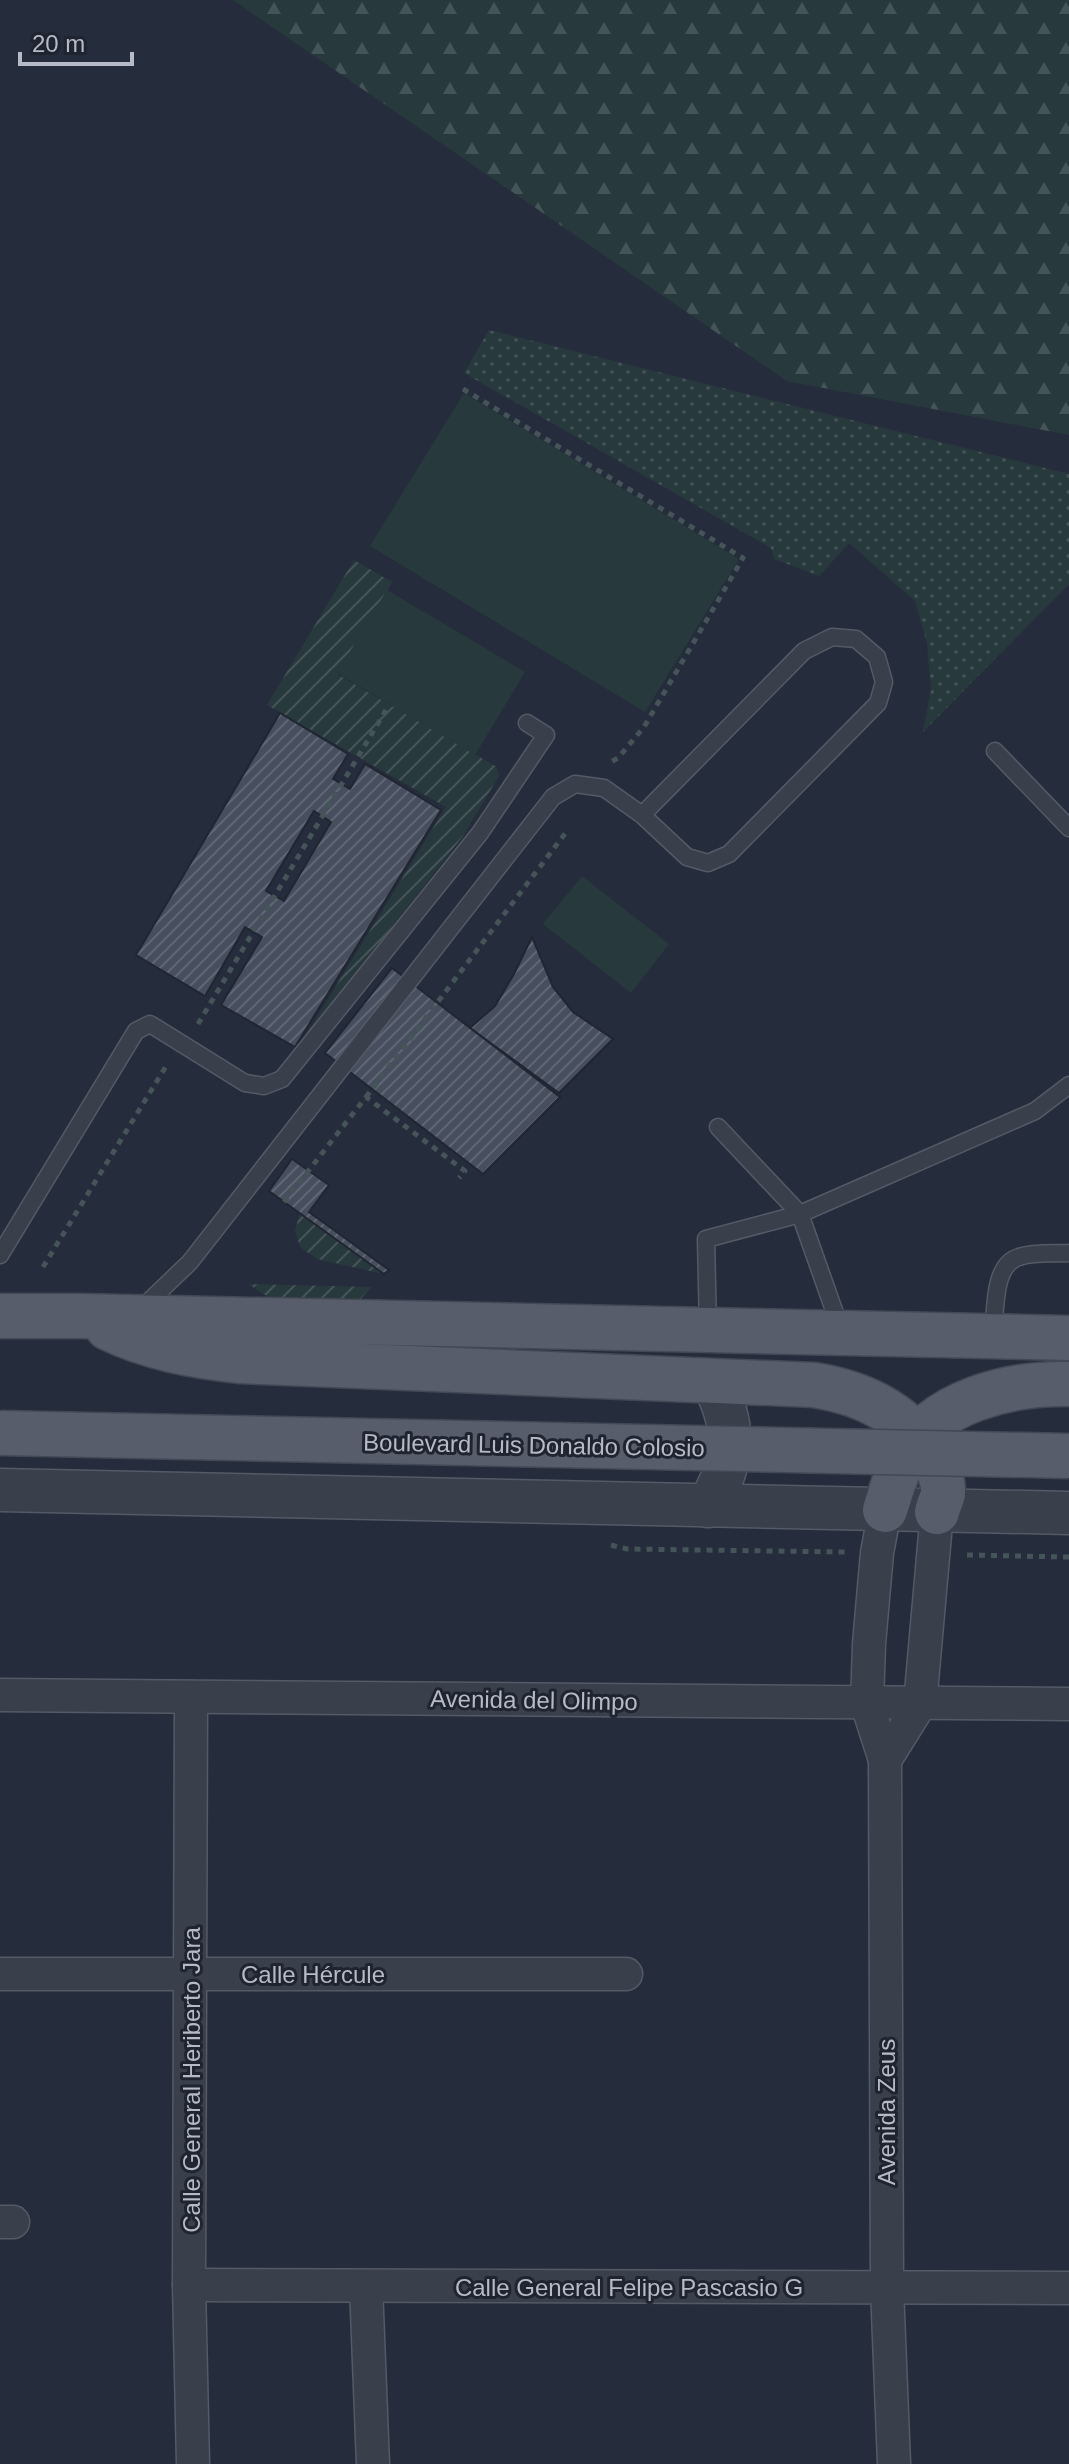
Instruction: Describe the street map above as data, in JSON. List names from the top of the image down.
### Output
{
  "streets": {
    "main road": ["Boulevard Luis Donaldo Colosio"],
    "street": [
      "Avenida del Olimpo",
      "Calle Hércule",
      "Calle General Heriberto Jara",
      "Avenida Zeus",
      "Calle General Felipe Pascasio G"
    ]
  },
  "crossings": [
    ["Avenida del Olimpo", "Calle General Heriberto Jara"],
    ["Avenida del Olimpo", "Avenida Zeus"],
    ["Calle Hércule", "Calle General Heriberto Jara"],
    ["Calle General Heriberto Jara", "Calle General Felipe Pascasio G"],
    ["Avenida Zeus", "Calle General Felipe Pascasio G"]
  ],
  "scale_bar": "20 m"
}
